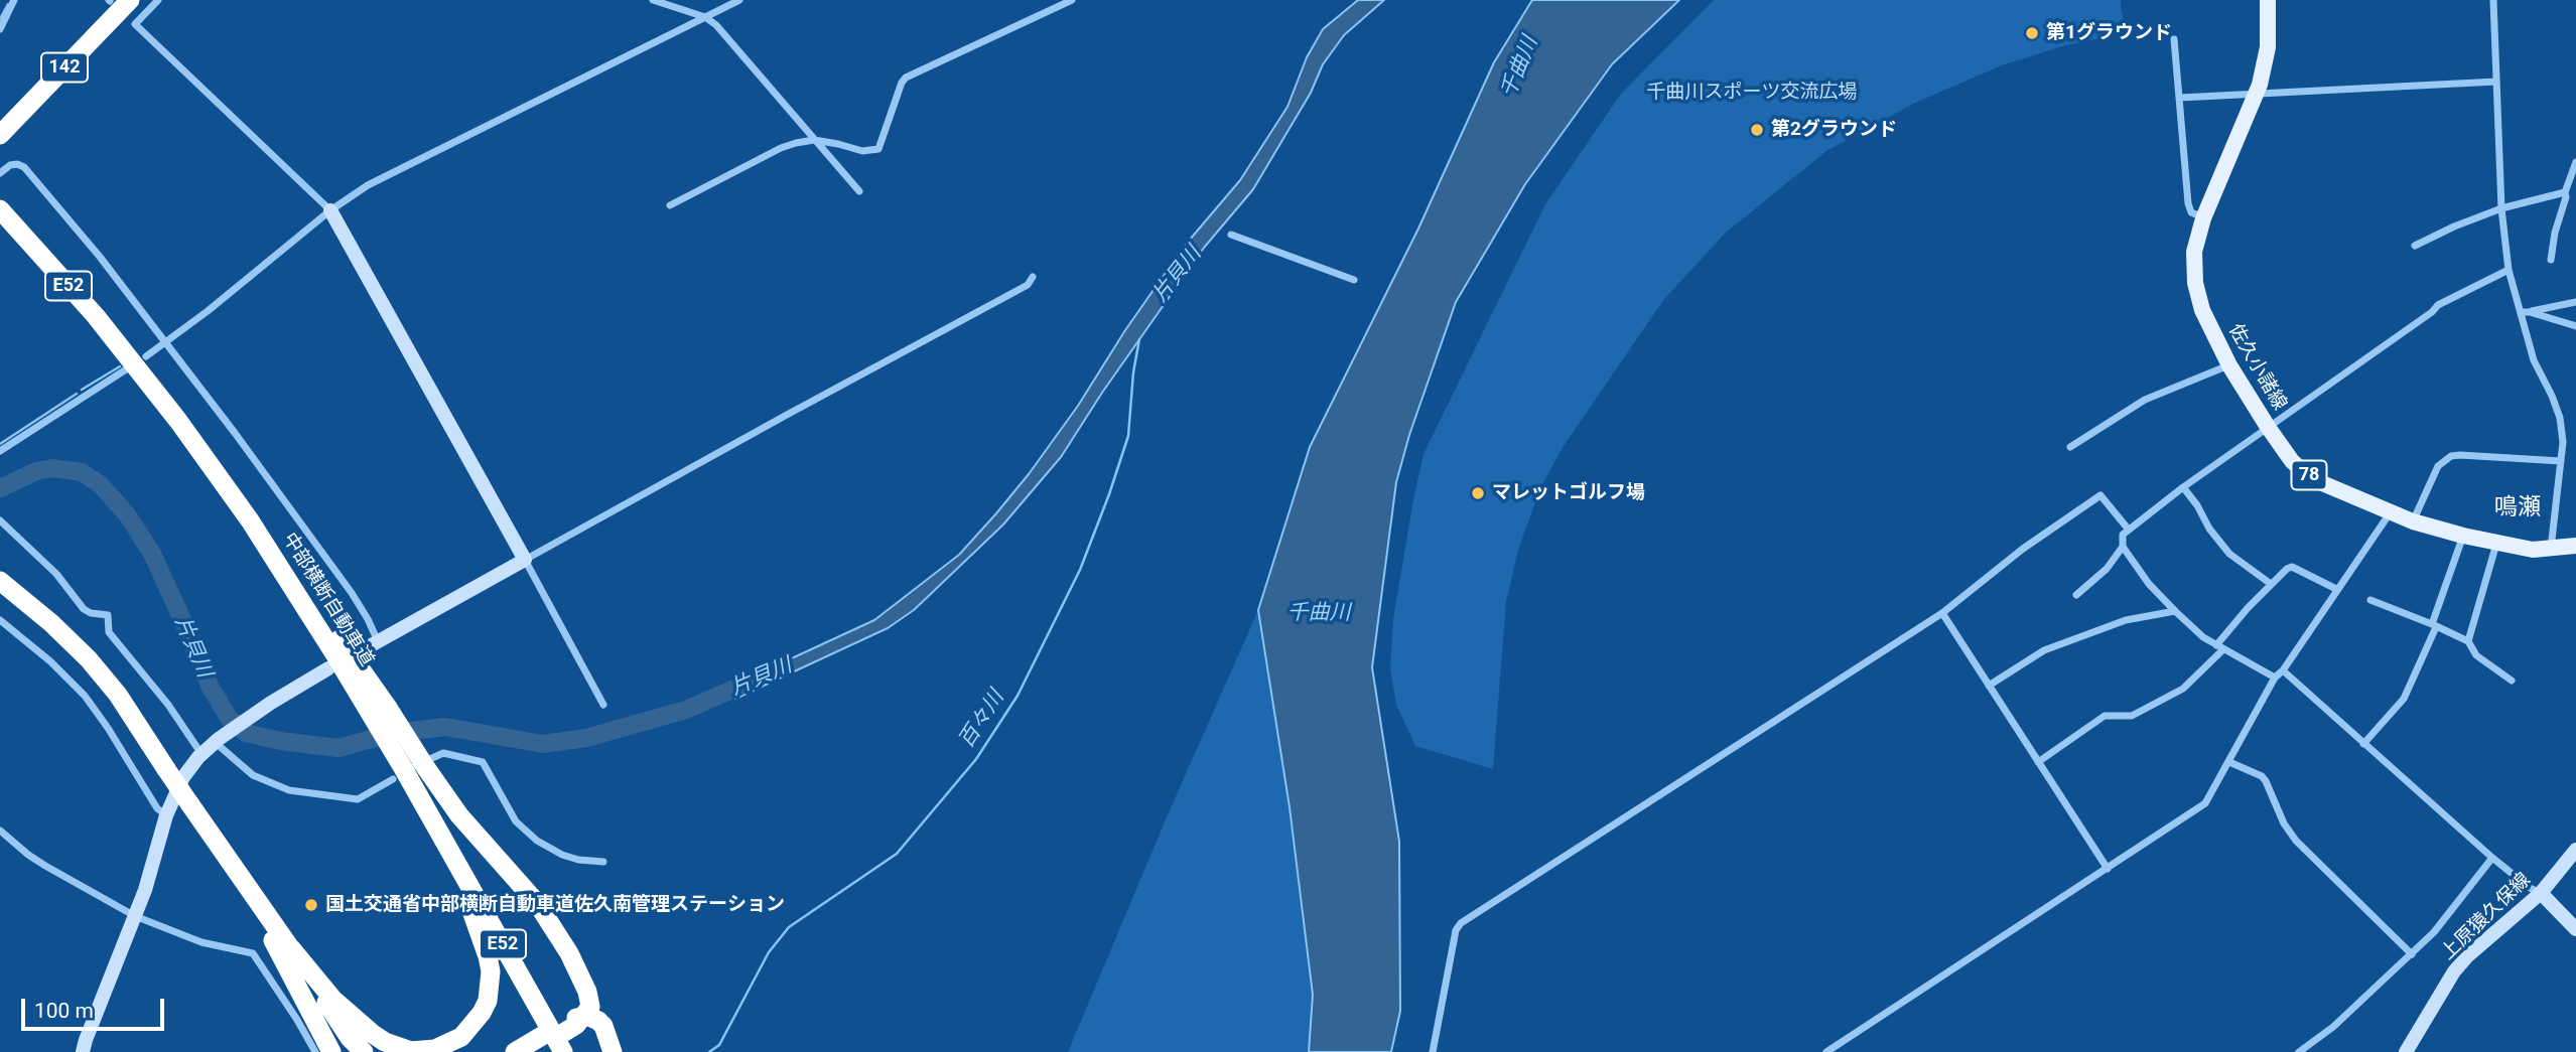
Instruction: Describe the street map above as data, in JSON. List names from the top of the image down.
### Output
{
  "streets": {
    "highway": ["142", "E52", "中部横断自動車道"],
    "main road": ["佐久小諸線", "78"],
    "street": ["上原猿久保線"]
  },
  "districts": ["鳴瀬"],
  "water": ["千曲川", "片貝川", "百々川"],
  "parks": ["千曲川スポーツ交流広場"],
  "places": [
    "第1グラウンド",
    "第2グラウンド",
    "マレットゴルフ場",
    "国土交通省中部横断自動車道佐久南管理ステーション"
  ],
  "scale_bar": "100 m"
}
